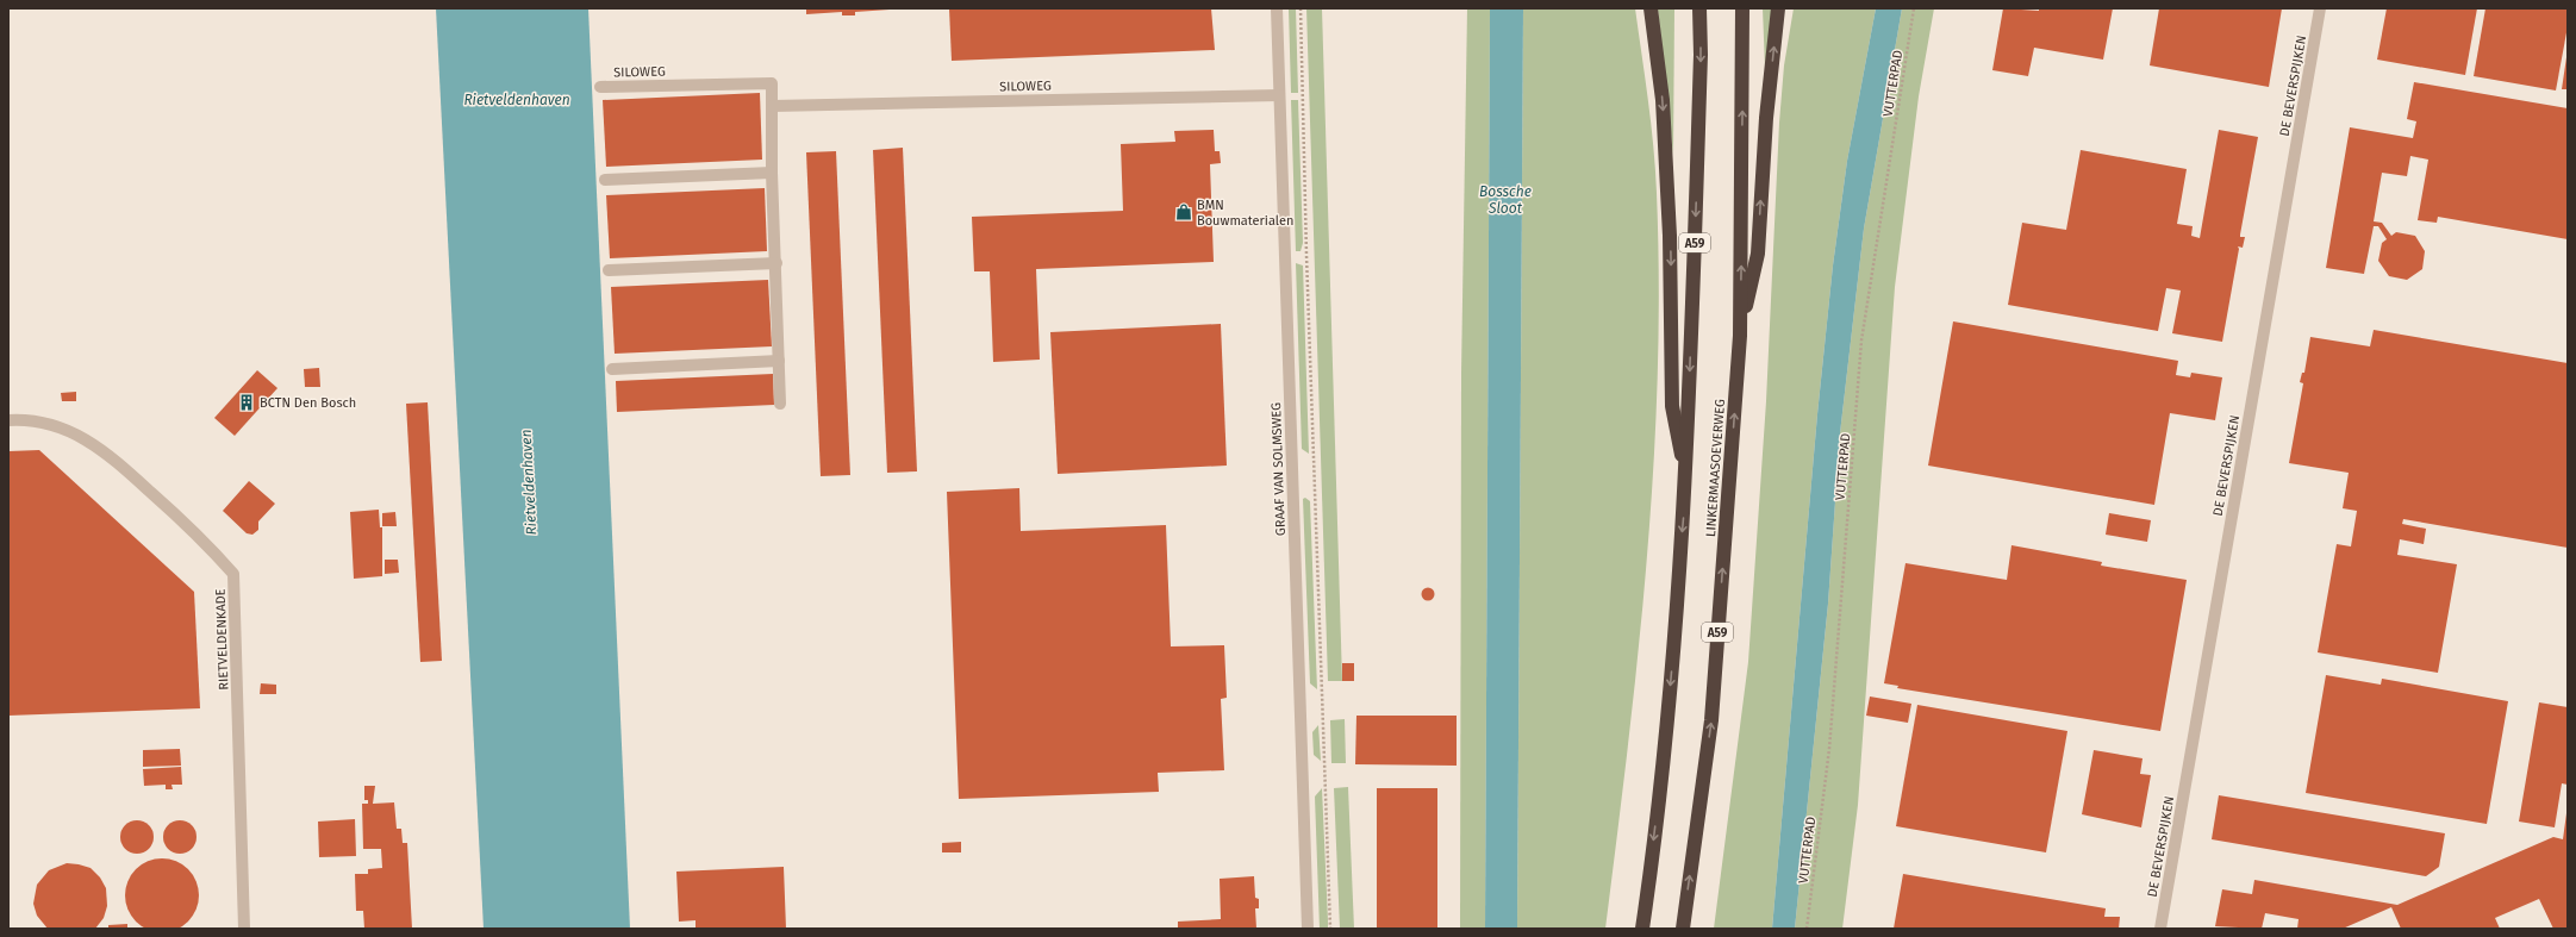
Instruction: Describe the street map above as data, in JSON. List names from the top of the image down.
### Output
{
  "streets": {
    "highway": ["A59", "LINKERMAASOEVERWEG"],
    "street": [
      "SILOWEG",
      "DE BEVERSPIJKEN",
      "GRAAF VAN SOLMSWEG",
      "RIETVELDENKADE"
    ],
    "path": ["VUTTERPAD"]
  },
  "crossings": [
    ["SILOWEG", "GRAAF VAN SOLMSWEG"],
    ["A59", "LINKERMAASOEVERWEG"]
  ],
  "water": ["Rietveldenhaven", "Bossche Sloot"],
  "places": {
    "shop": ["BMN Bouwmaterialen"],
    "building": ["BCTN Den Bosch"]
  }
}
